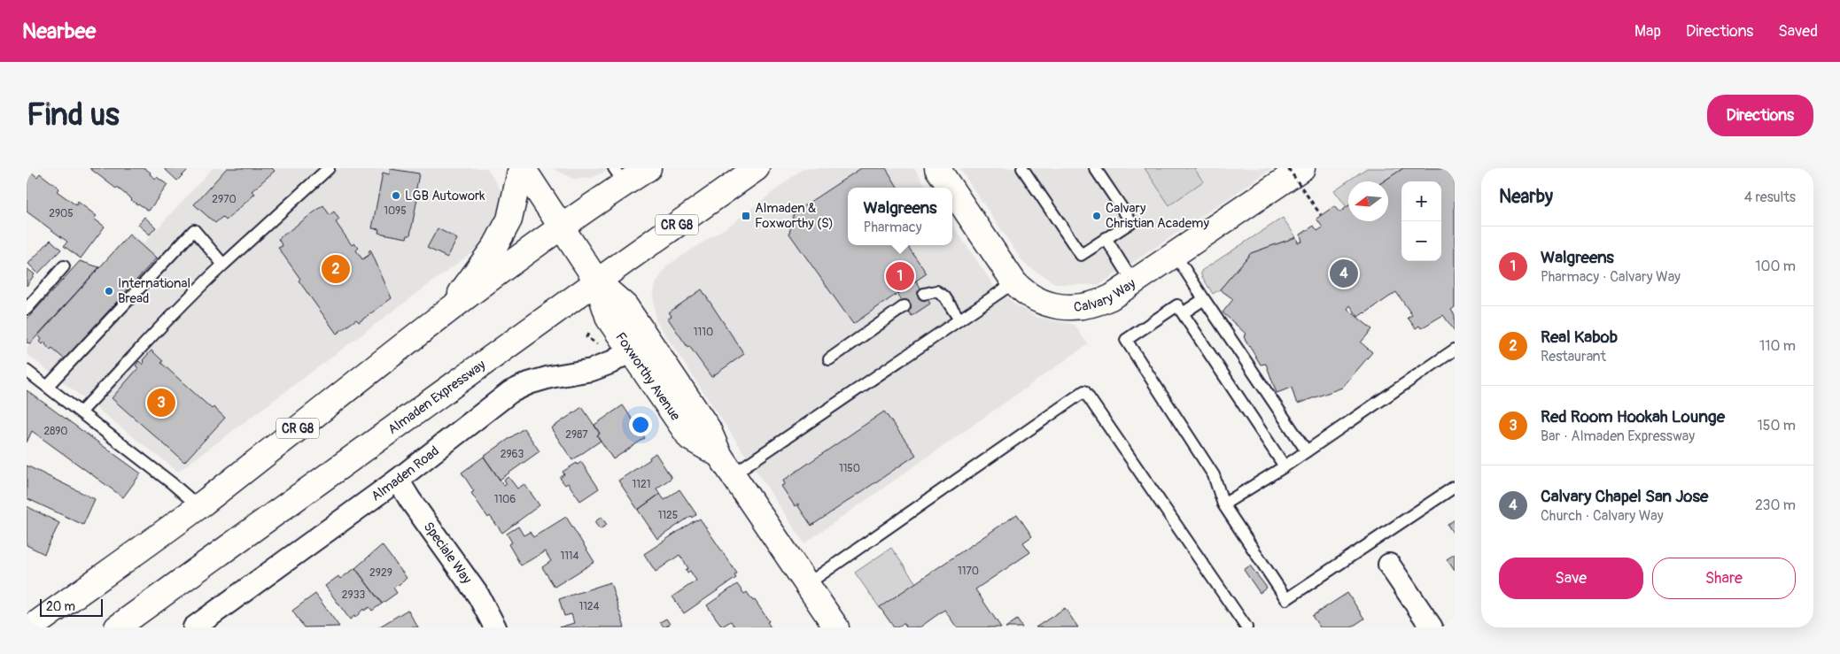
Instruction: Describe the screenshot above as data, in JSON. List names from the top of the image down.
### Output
{
  "streets": {
    "main road": [
      "CR G8",
      "Calvary Way",
      "Foxworthy Avenue",
      "Almaden Expressway"
    ],
    "street": ["Almaden Road", "Speciale Way"]
  },
  "crossings": [
    ["CR G8", "Foxworthy Avenue"],
    ["Foxworthy Avenue", "Almaden Expressway"],
    ["Foxworthy Avenue", "Almaden Road"],
    ["Almaden Road", "Speciale Way"]
  ],
  "places": {
    "other": ["LGB Autowork", "Calvary Christian Academy", "International Bread"],
    "transit": ["Almaden & Foxworthy (S)"]
  },
  "house_numbers": [
    "2970",
    "1095",
    "2905",
    "1110",
    "2890",
    "2987",
    "2963",
    "1150",
    "1121",
    "1106",
    "1125",
    "1114",
    "1170",
    "2929",
    "2933",
    "1124"
  ],
  "scale_bar": "20 m",
  "north": "left",
  "page": {
    "header": "Nearbee",
    "nav": ["Map", "Directions", "Saved"],
    "buttons": [
      "Directions",
      ["Save", "Share"]
    ],
    "title": "Find us",
    "heading": ["Nearby", "4 results"],
    "map_buttons": ["+", "−"],
    "popup": ["Walgreens", "Pharmacy"],
    "list": [
      {
        "mark": "1",
        "name": "Walgreens",
        "note": "Pharmacy · Calvary Way",
        "value": "100 m"
      },
      {
        "mark": "2",
        "name": "Real Kabob",
        "note": "Restaurant",
        "value": "110 m"
      },
      {
        "mark": "3",
        "name": "Red Room Hookah Lounge",
        "note": "Bar · Almaden Expressway",
        "value": "150 m"
      },
      {
        "mark": "4",
        "name": "Calvary Chapel San Jose",
        "note": "Church · Calvary Way",
        "value": "230 m"
      }
    ],
    "pins": [
      "2",
      "4",
      "1",
      "3"
    ],
    "scale": "20 m"
  }
}
